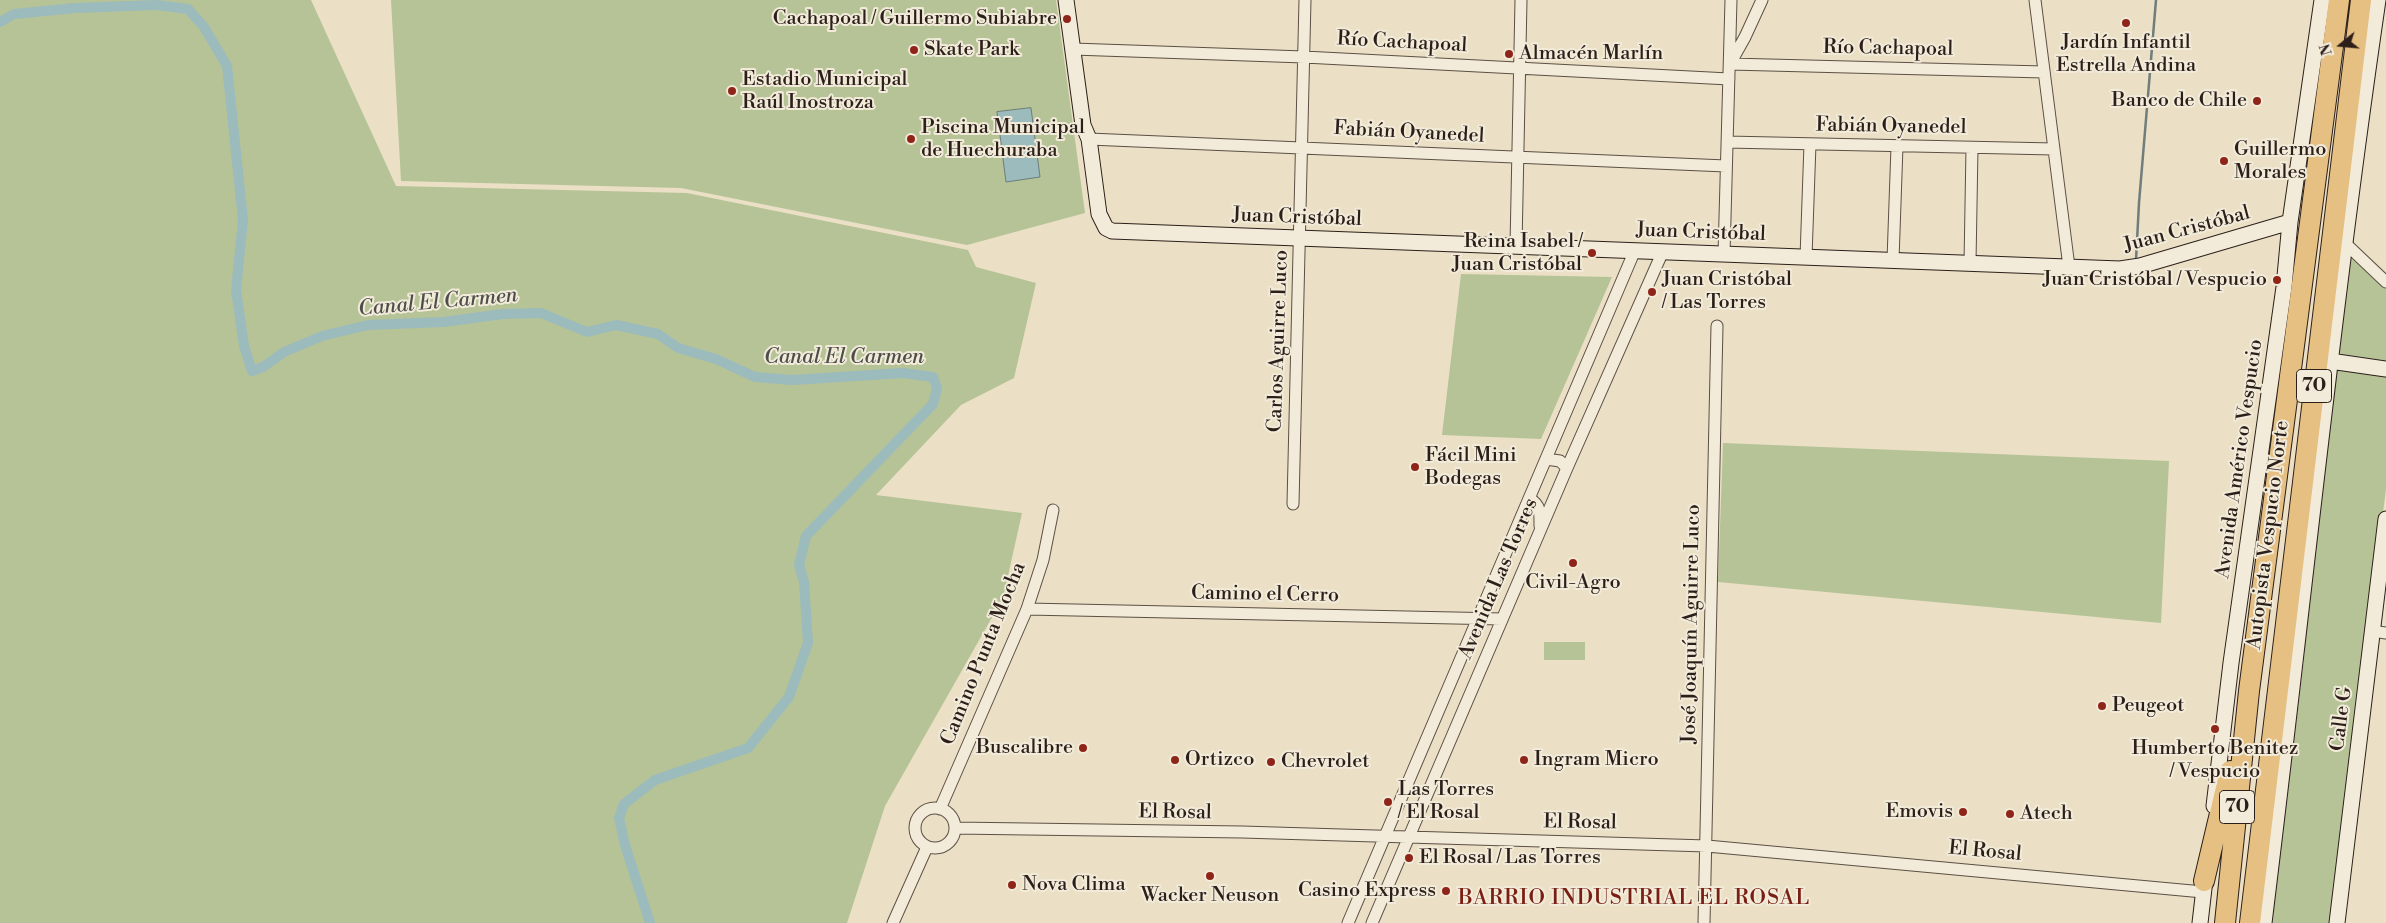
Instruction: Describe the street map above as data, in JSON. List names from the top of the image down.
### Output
{
  "streets": {
    "highway": ["70", "Autopista Vespucio Norte"],
    "street": [
      "Río Cachapoal",
      "Fabián Oyanedel",
      "Juan Cristóbal",
      "Carlos Aguirre Luco",
      "Avenida Américo Vespucio",
      "Avenida Las Torres",
      "Camino el Cerro",
      "José Joaquín Aguirre Luco",
      "Camino Punta Mocha",
      "Calle G",
      "El Rosal"
    ]
  },
  "crossings": [
    ["Río Cachapoal", "Carlos Aguirre Luco"],
    ["Fabián Oyanedel", "Juan Cristóbal"],
    ["Fabián Oyanedel", "Carlos Aguirre Luco"],
    ["Juan Cristóbal", "Carlos Aguirre Luco"],
    ["Juan Cristóbal", "Avenida Américo Vespucio"],
    ["Juan Cristóbal", "Avenida Las Torres"],
    ["Avenida Américo Vespucio", "El Rosal"],
    ["Avenida Las Torres", "Camino el Cerro"],
    ["Avenida Las Torres", "El Rosal"],
    ["Camino el Cerro", "Camino Punta Mocha"],
    ["José Joaquín Aguirre Luco", "El Rosal"],
    ["Camino Punta Mocha", "El Rosal"]
  ],
  "districts": ["BARRIO INDUSTRIAL EL ROSAL"],
  "water": ["Canal El Carmen"],
  "places": [
    "Cachapoal / Guillermo Subiabre",
    "Jardín Infantil Estrella Andina",
    "Skate Park",
    "Almacén Marlín",
    "Estadio Municipal Raúl Inostroza",
    "Banco de Chile",
    "Piscina Municipal de Huechuraba",
    "Guillermo Morales",
    "Reina Isabel / Juan Cristóbal",
    "Juan Cristóbal / Vespucio",
    "Juan Cristóbal / Las Torres",
    "Fácil Mini Bodegas",
    "Civil-Agro",
    "Peugeot",
    "Humberto Benitez / Vespucio",
    "Buscalibre",
    "Ortizco",
    "Ingram Micro",
    "Chevrolet",
    "Las Torres / El Rosal",
    "Emovis",
    "Atech",
    "El Rosal / Las Torres",
    "Wacker Neuson",
    "Nova Clima",
    "Casino Express"
  ],
  "north": "left"
}
